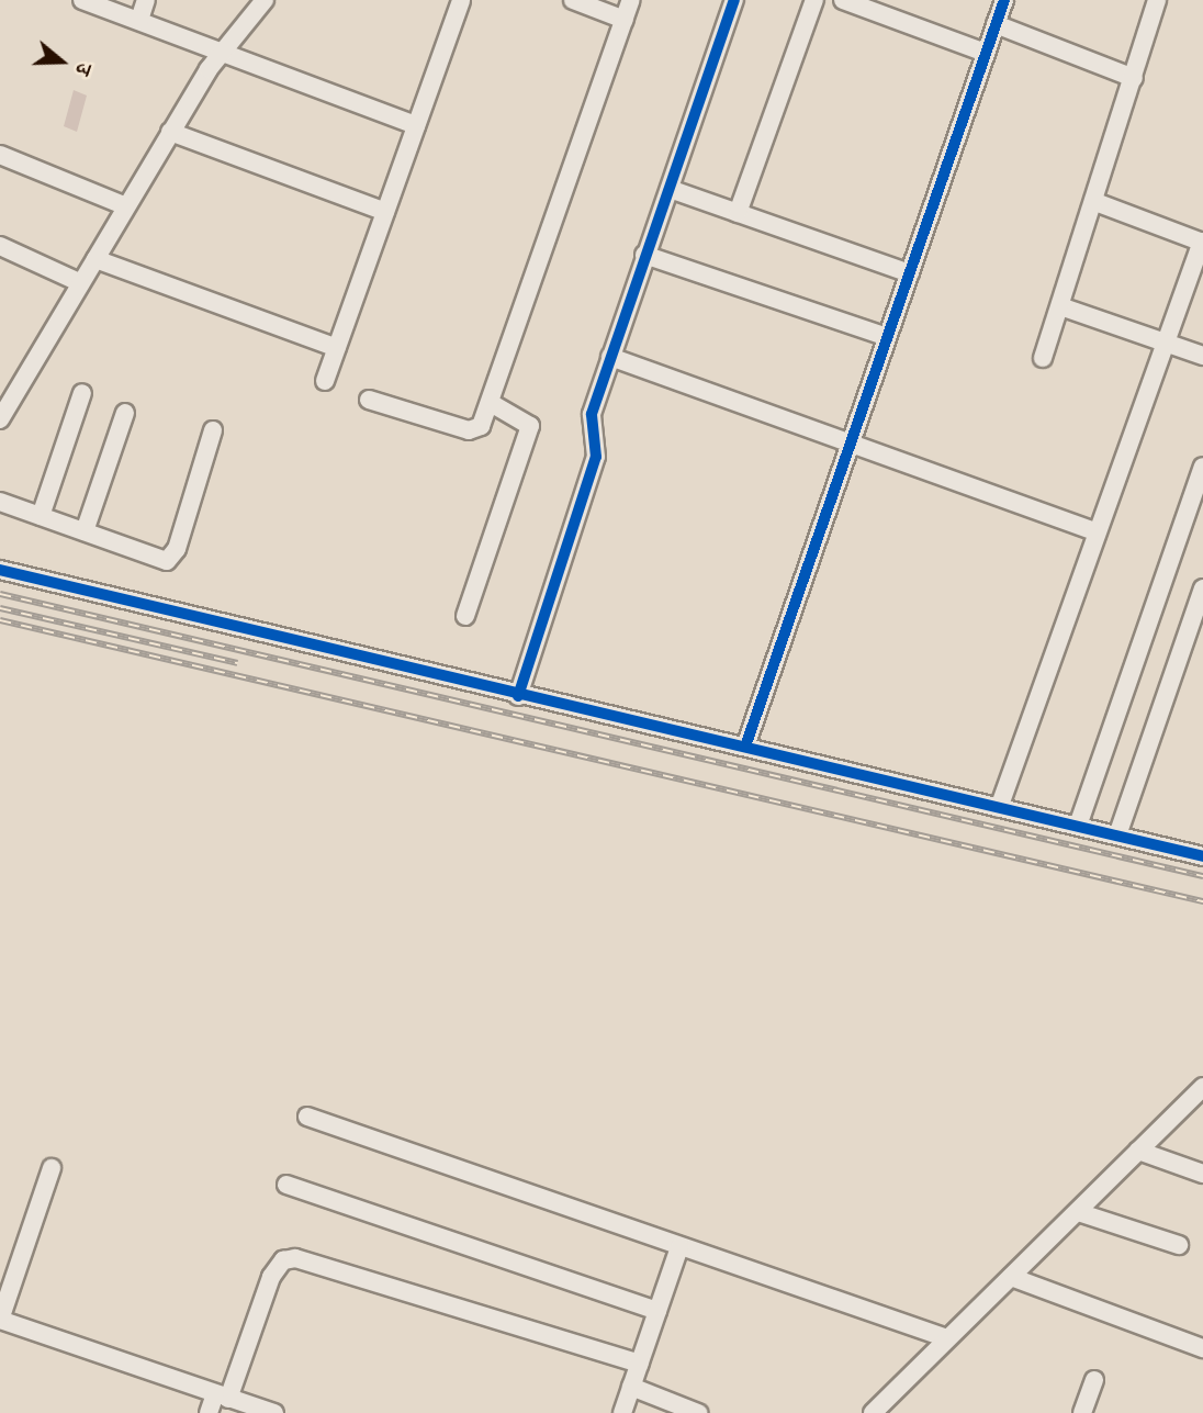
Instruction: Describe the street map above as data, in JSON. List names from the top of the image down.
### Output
{
  "north": "right"
}
